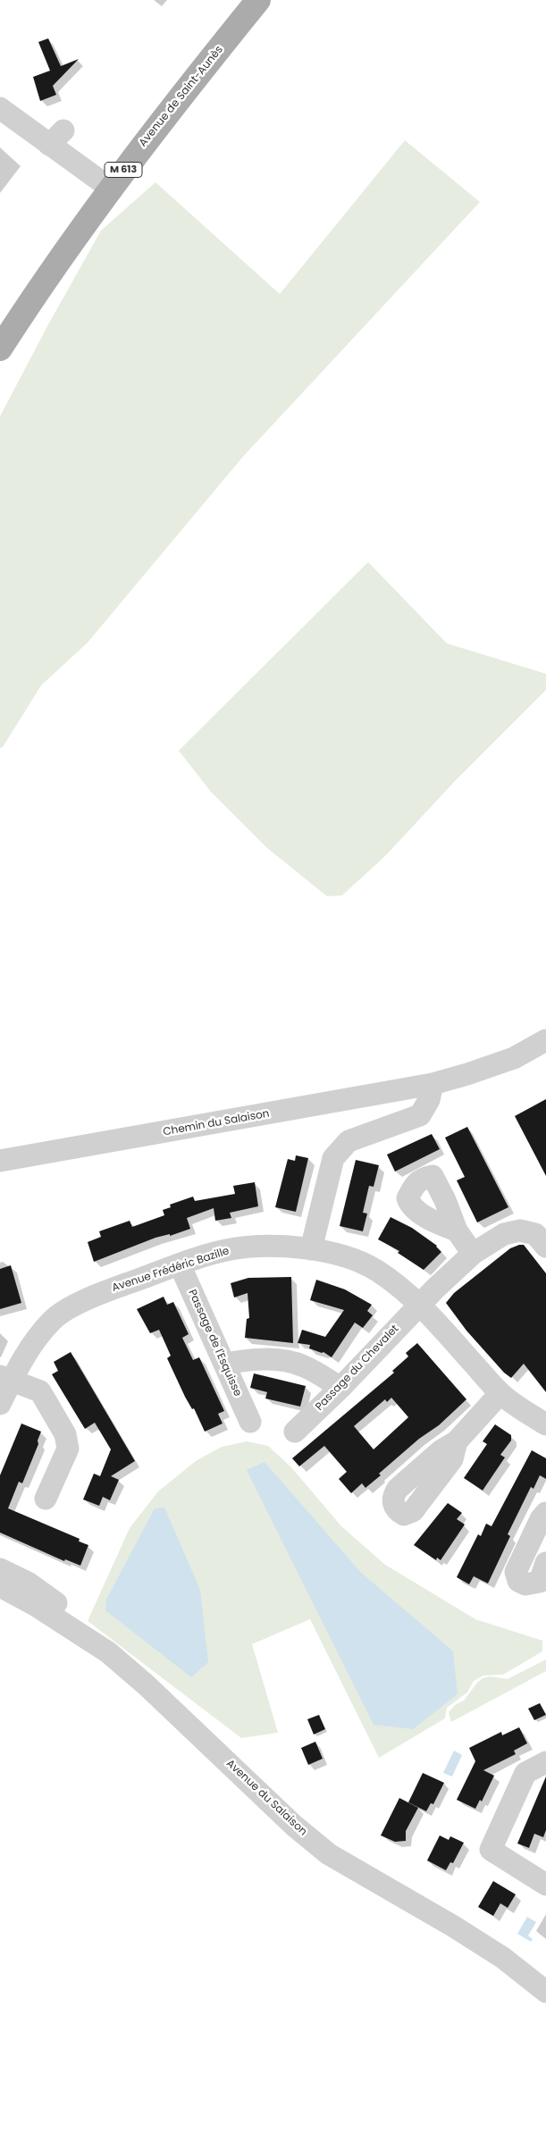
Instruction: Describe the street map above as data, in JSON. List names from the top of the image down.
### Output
{
  "streets": {
    "main road": ["Avenue de Saint-Aunès", "M 613"],
    "street": [
      "Chemin du Salaison",
      "Avenue Frédéric Bazille",
      "Passage de l'Esquisse",
      "Passage du Chevalet",
      "Avenue du Salaison"
    ]
  },
  "crossings": [
    ["Avenue Frédéric Bazille", "Passage de l'Esquisse"],
    ["Avenue Frédéric Bazille", "Passage du Chevalet"]
  ]
}
